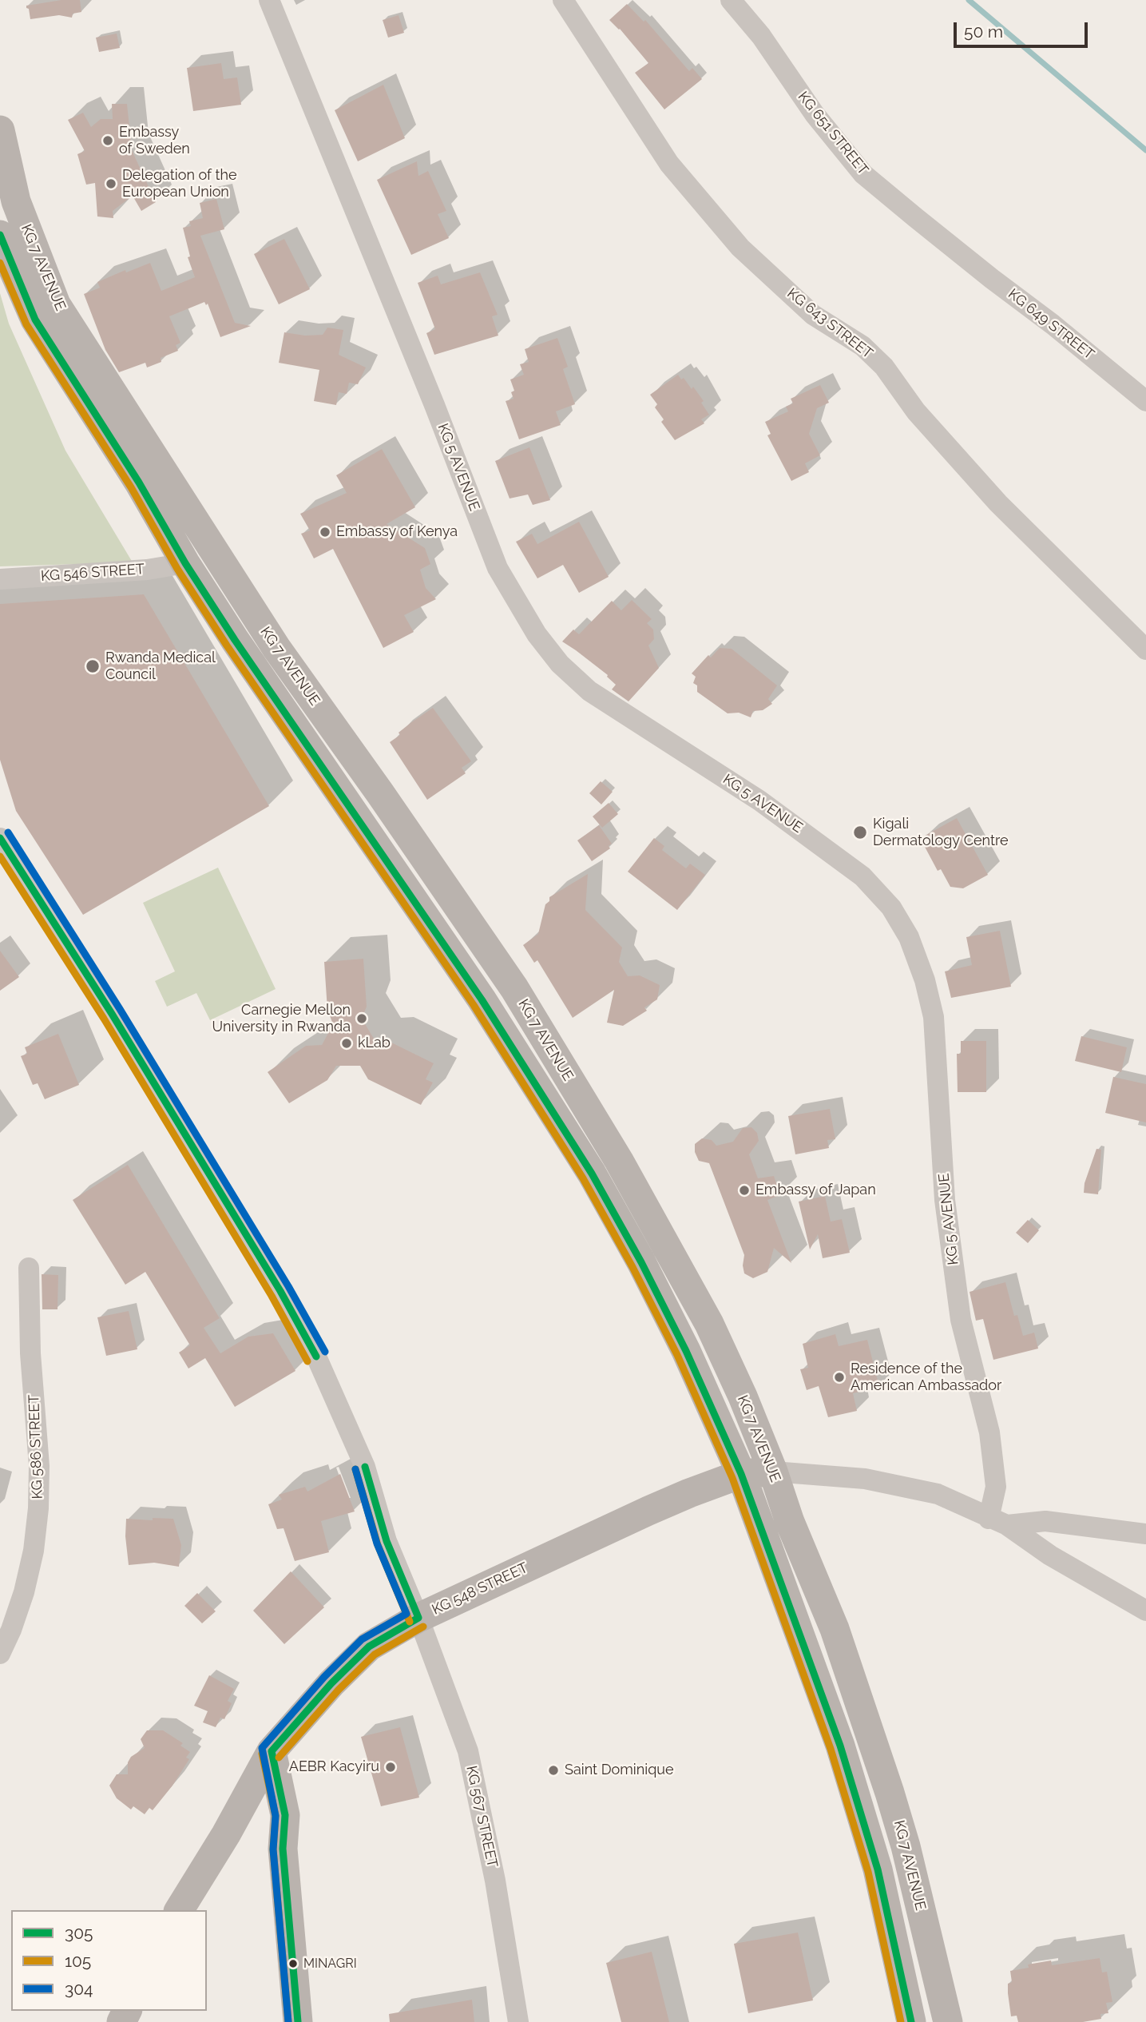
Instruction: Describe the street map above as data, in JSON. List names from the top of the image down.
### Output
{
  "streets": {
    "main road": ["KG 7 AVENUE", "KG 548 STREET"],
    "street": [
      "KG 651 STREET",
      "KG 643 STREET",
      "KG 649 STREET",
      "KG 5 AVENUE",
      "KG 546 STREET",
      "KG 586 STREET",
      "KG 567 STREET"
    ]
  },
  "crossings": [
    ["KG 651 STREET", "KG 649 STREET"],
    ["KG 7 AVENUE", "KG 546 STREET"],
    ["KG 7 AVENUE", "KG 548 STREET"],
    ["KG 548 STREET", "KG 567 STREET"]
  ],
  "places": [
    "Embassy of Sweden",
    "Delegation of the European Union",
    "Embassy of Kenya",
    "Rwanda Medical Council",
    "Kigali Dermatology Centre",
    "Carnegie Mellon University in Rwanda",
    "kLab",
    "Embassy of Japan",
    "Residence of the American Ambassador",
    "AEBR Kacyiru",
    "Saint Dominique",
    "MINAGRI"
  ],
  "lines": ["transit line 305", "transit line 105", "transit line 304"],
  "legend": ["305", "105", "304"],
  "scale_bar": "50 m"
}
